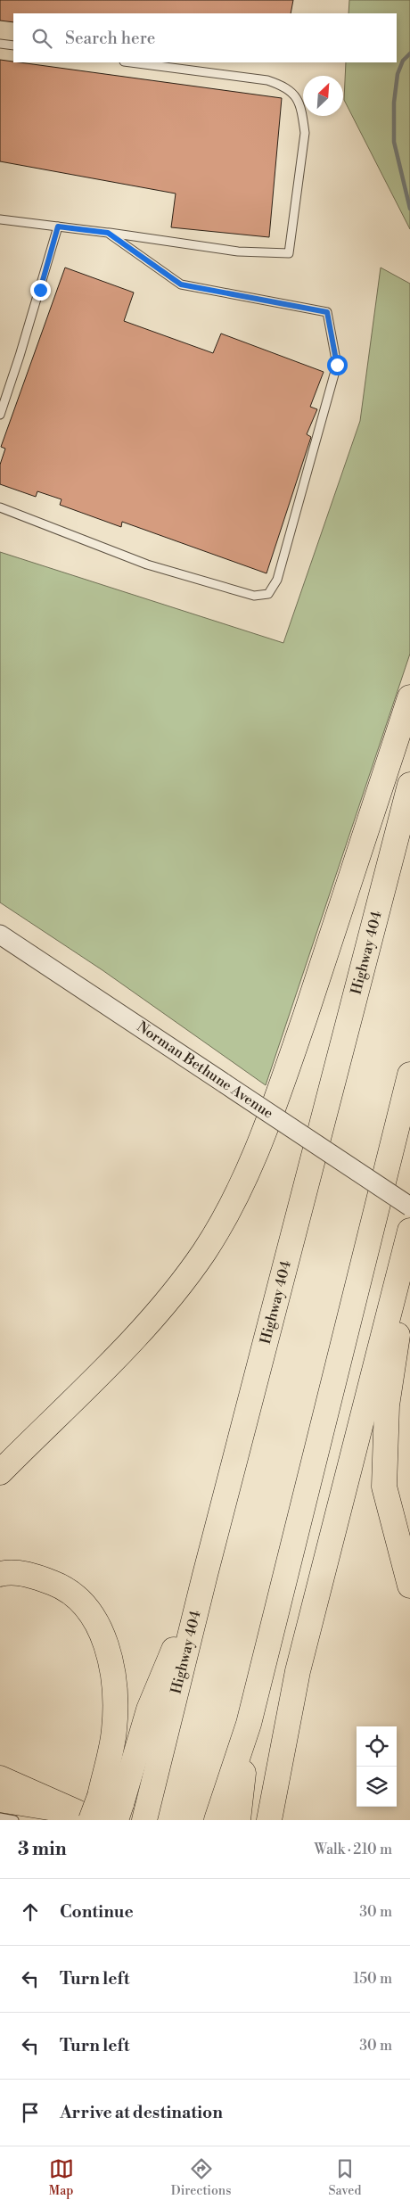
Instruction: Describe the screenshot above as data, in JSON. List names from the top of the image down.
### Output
{
  "streets": {
    "main road": ["Highway 404"],
    "street": ["Norman Bethune Avenue"]
  },
  "north": "top right",
  "page": {
    "search": "Search here",
    "heading": ["3 min", "Walk · 210 m"],
    "list": [
      ["Continue", "30 m"],
      ["Turn left", "150 m"],
      ["Turn left", "30 m"],
      "Arrive at destination"
    ],
    "nav": ["Map", "Directions", "Saved"]
  }
}
